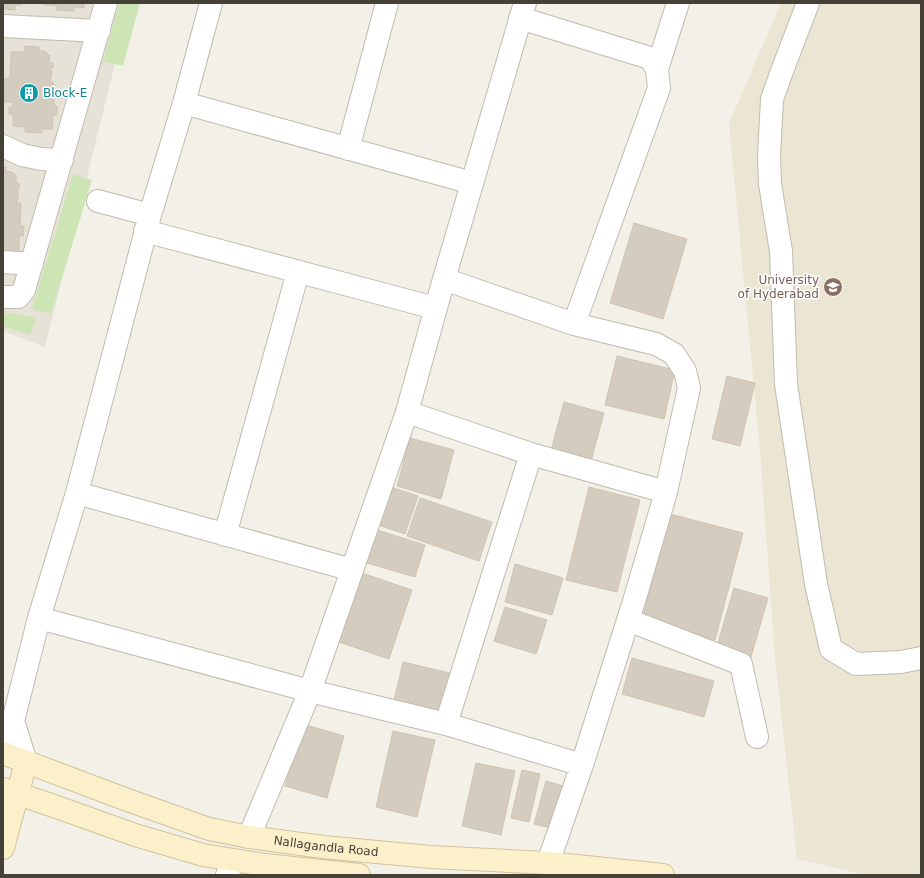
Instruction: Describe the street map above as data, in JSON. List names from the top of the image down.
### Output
{
  "streets": {
    "main road": ["Nallagandla Road"]
  },
  "places": {
    "building": ["Block-E"],
    "school or university": ["University of Hyderabad"]
  }
}
